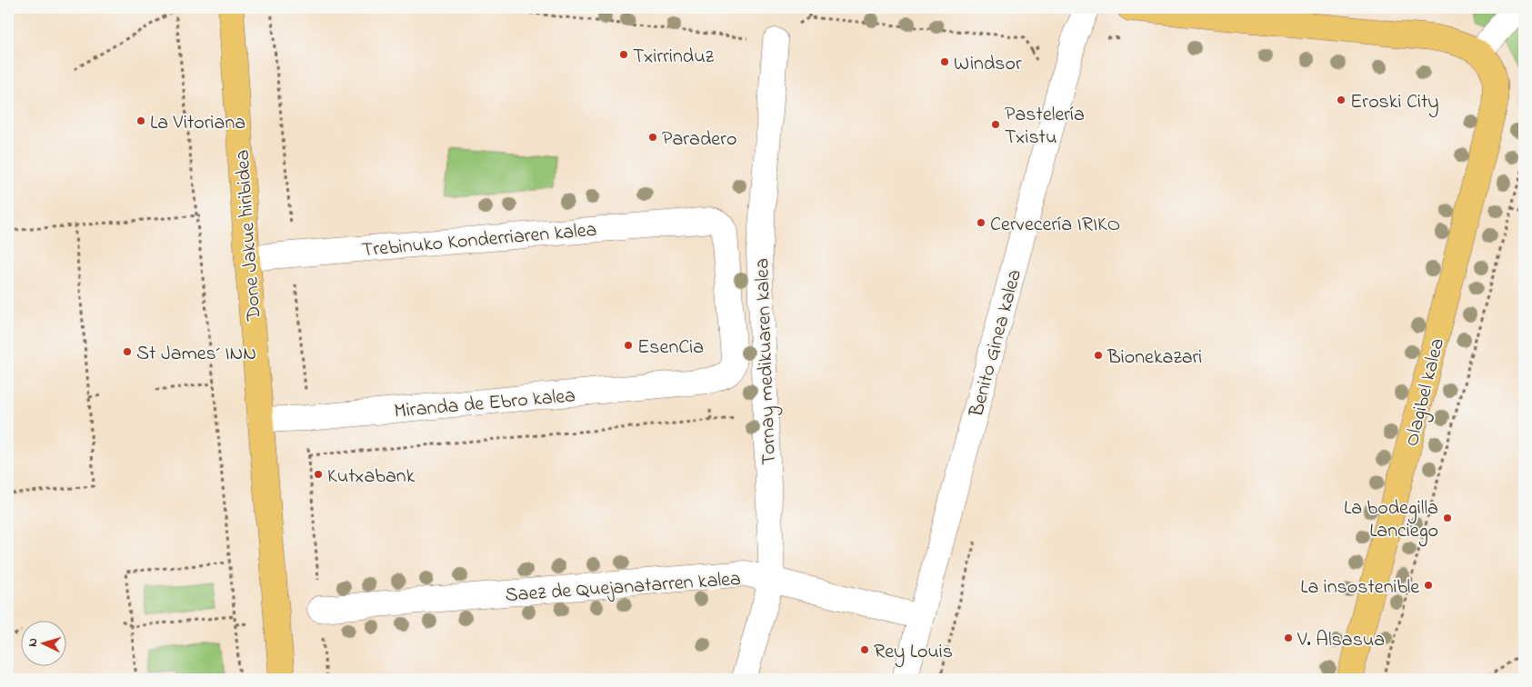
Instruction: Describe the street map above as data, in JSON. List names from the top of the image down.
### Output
{
  "streets": {
    "main road": ["Done Jakue hiribidea", "Olagibel kalea"],
    "street": [
      "Trebinuko Konderriaren kalea",
      "Benito Ginea kalea",
      "Tornay medikuaren kalea",
      "Miranda de Ebro kalea",
      "Saez de Quejanatarren kalea"
    ]
  },
  "crossings": [
    ["Done Jakue hiribidea", "Trebinuko Konderriaren kalea"],
    ["Done Jakue hiribidea", "Miranda de Ebro kalea"],
    ["Trebinuko Konderriaren kalea", "Tornay medikuaren kalea"],
    ["Benito Ginea kalea", "Saez de Quejanatarren kalea"],
    ["Tornay medikuaren kalea", "Miranda de Ebro kalea"],
    ["Tornay medikuaren kalea", "Saez de Quejanatarren kalea"]
  ],
  "places": [
    "Txirrinduz",
    "Windsor",
    "Eroski City",
    "La Vitoriana",
    "Pastelería Txistu",
    "Paradero",
    "Cervecería IRIKO",
    "EsenCia",
    "St James´ INN",
    "Bionekazari",
    "Kutxabank",
    "La bodegilla Lanciego",
    "La insostenible",
    "V. Alsasua",
    "Rey Louis"
  ],
  "north": "left"
}
